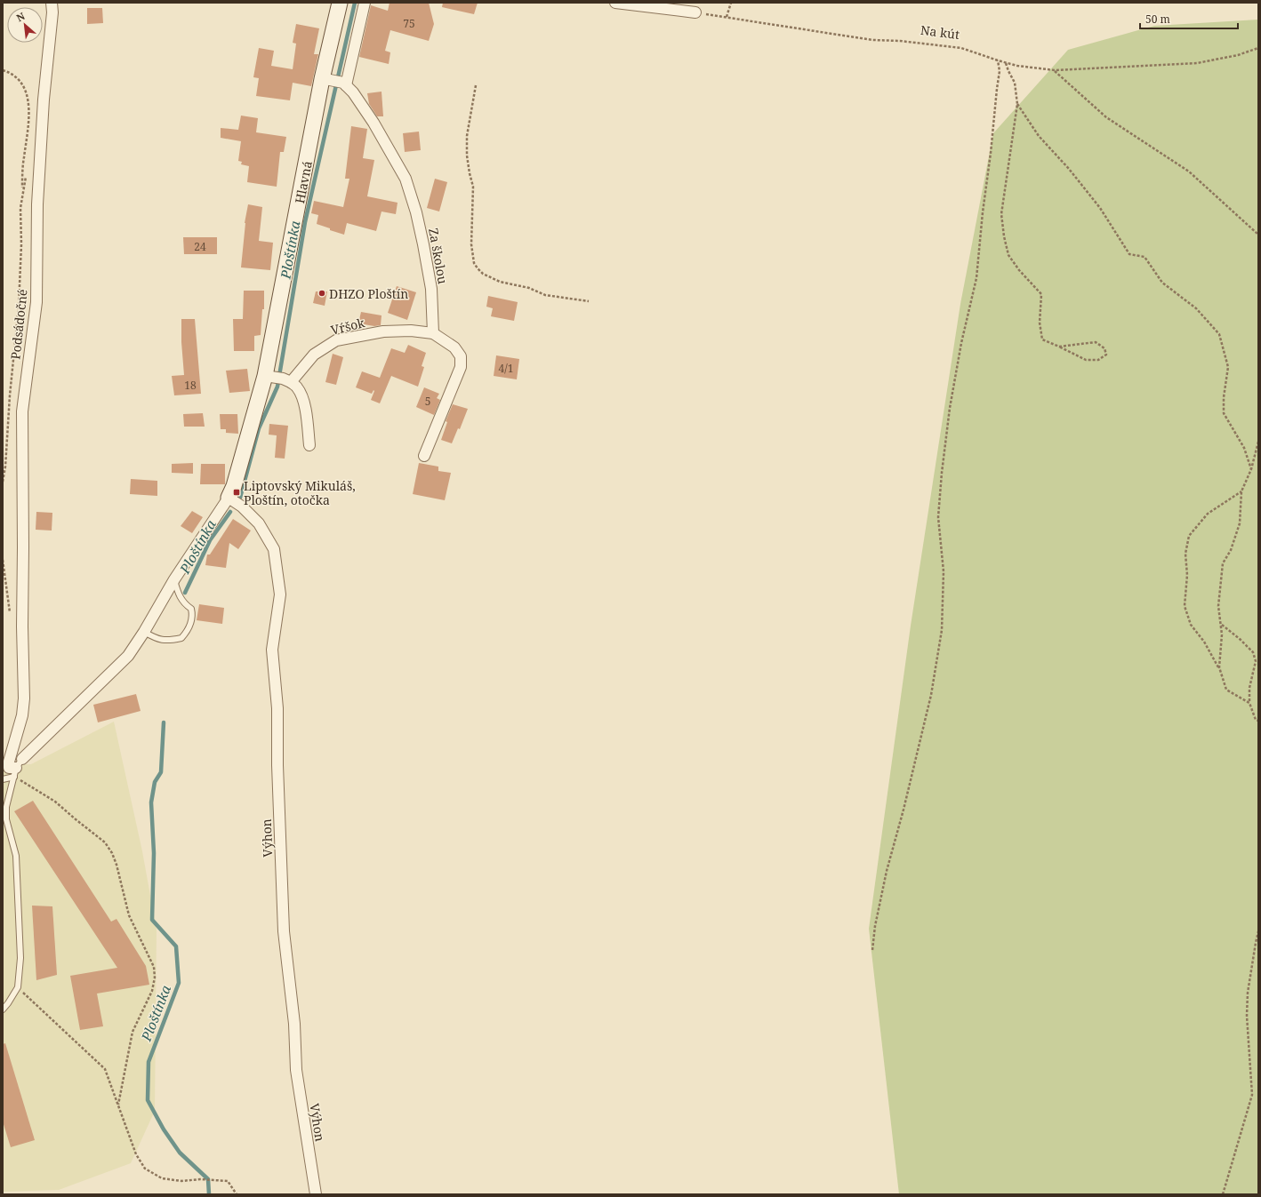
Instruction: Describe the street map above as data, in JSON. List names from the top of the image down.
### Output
{
  "streets": {
    "street": [
      "Hlavná",
      "Za školou",
      "Podsádočné",
      "Vŕšok",
      "Výhon"
    ],
    "path": ["Na kút"]
  },
  "crossings": [
    ["Hlavná", "Výhon"],
    ["Za školou", "Vŕšok"]
  ],
  "water": ["Ploštínka"],
  "places": {
    "other": ["DHZO Ploštín"],
    "transit": ["Liptovský Mikuláš, Ploštín, otočka"]
  },
  "house_numbers": [
    "75",
    "24",
    "4/1",
    "18",
    "5"
  ],
  "scale_bar": "50 m",
  "north": "top left"
}
